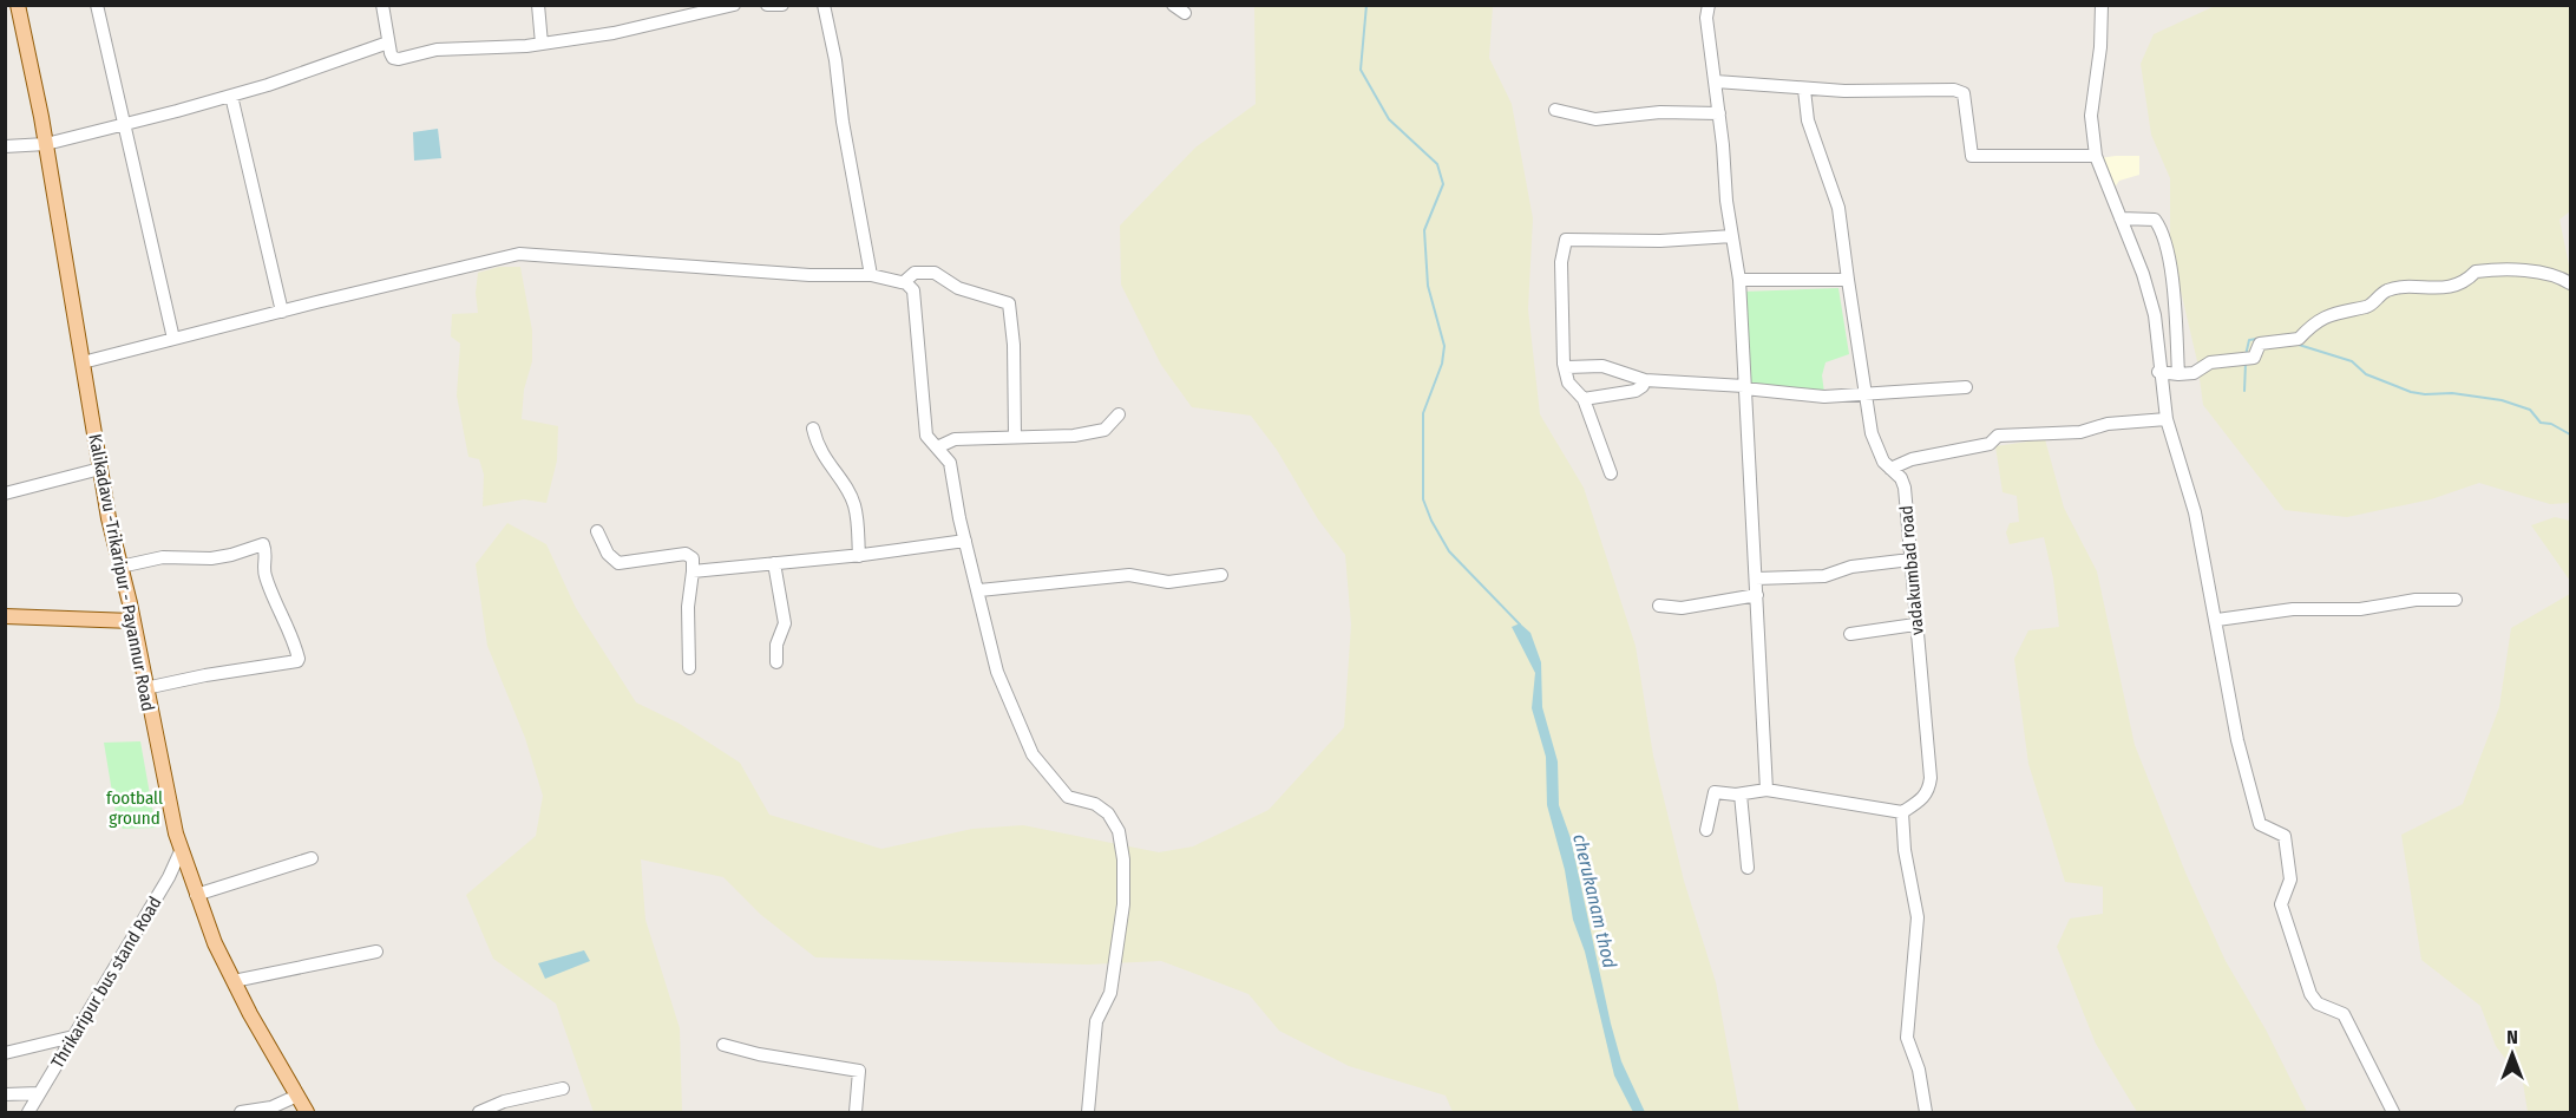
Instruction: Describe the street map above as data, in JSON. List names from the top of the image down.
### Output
{
  "streets": {
    "main road": ["Kalikadavu -Trikaripur - Payannur Road"],
    "street": ["vadakumbad road", "Thrikaripur bus stand Road"]
  },
  "crossings": [
    ["Kalikadavu -Trikaripur - Payannur Road", "Thrikaripur bus stand Road"]
  ],
  "water": ["cherukanam thod"],
  "parks": ["football ground"],
  "north": "top"
}
